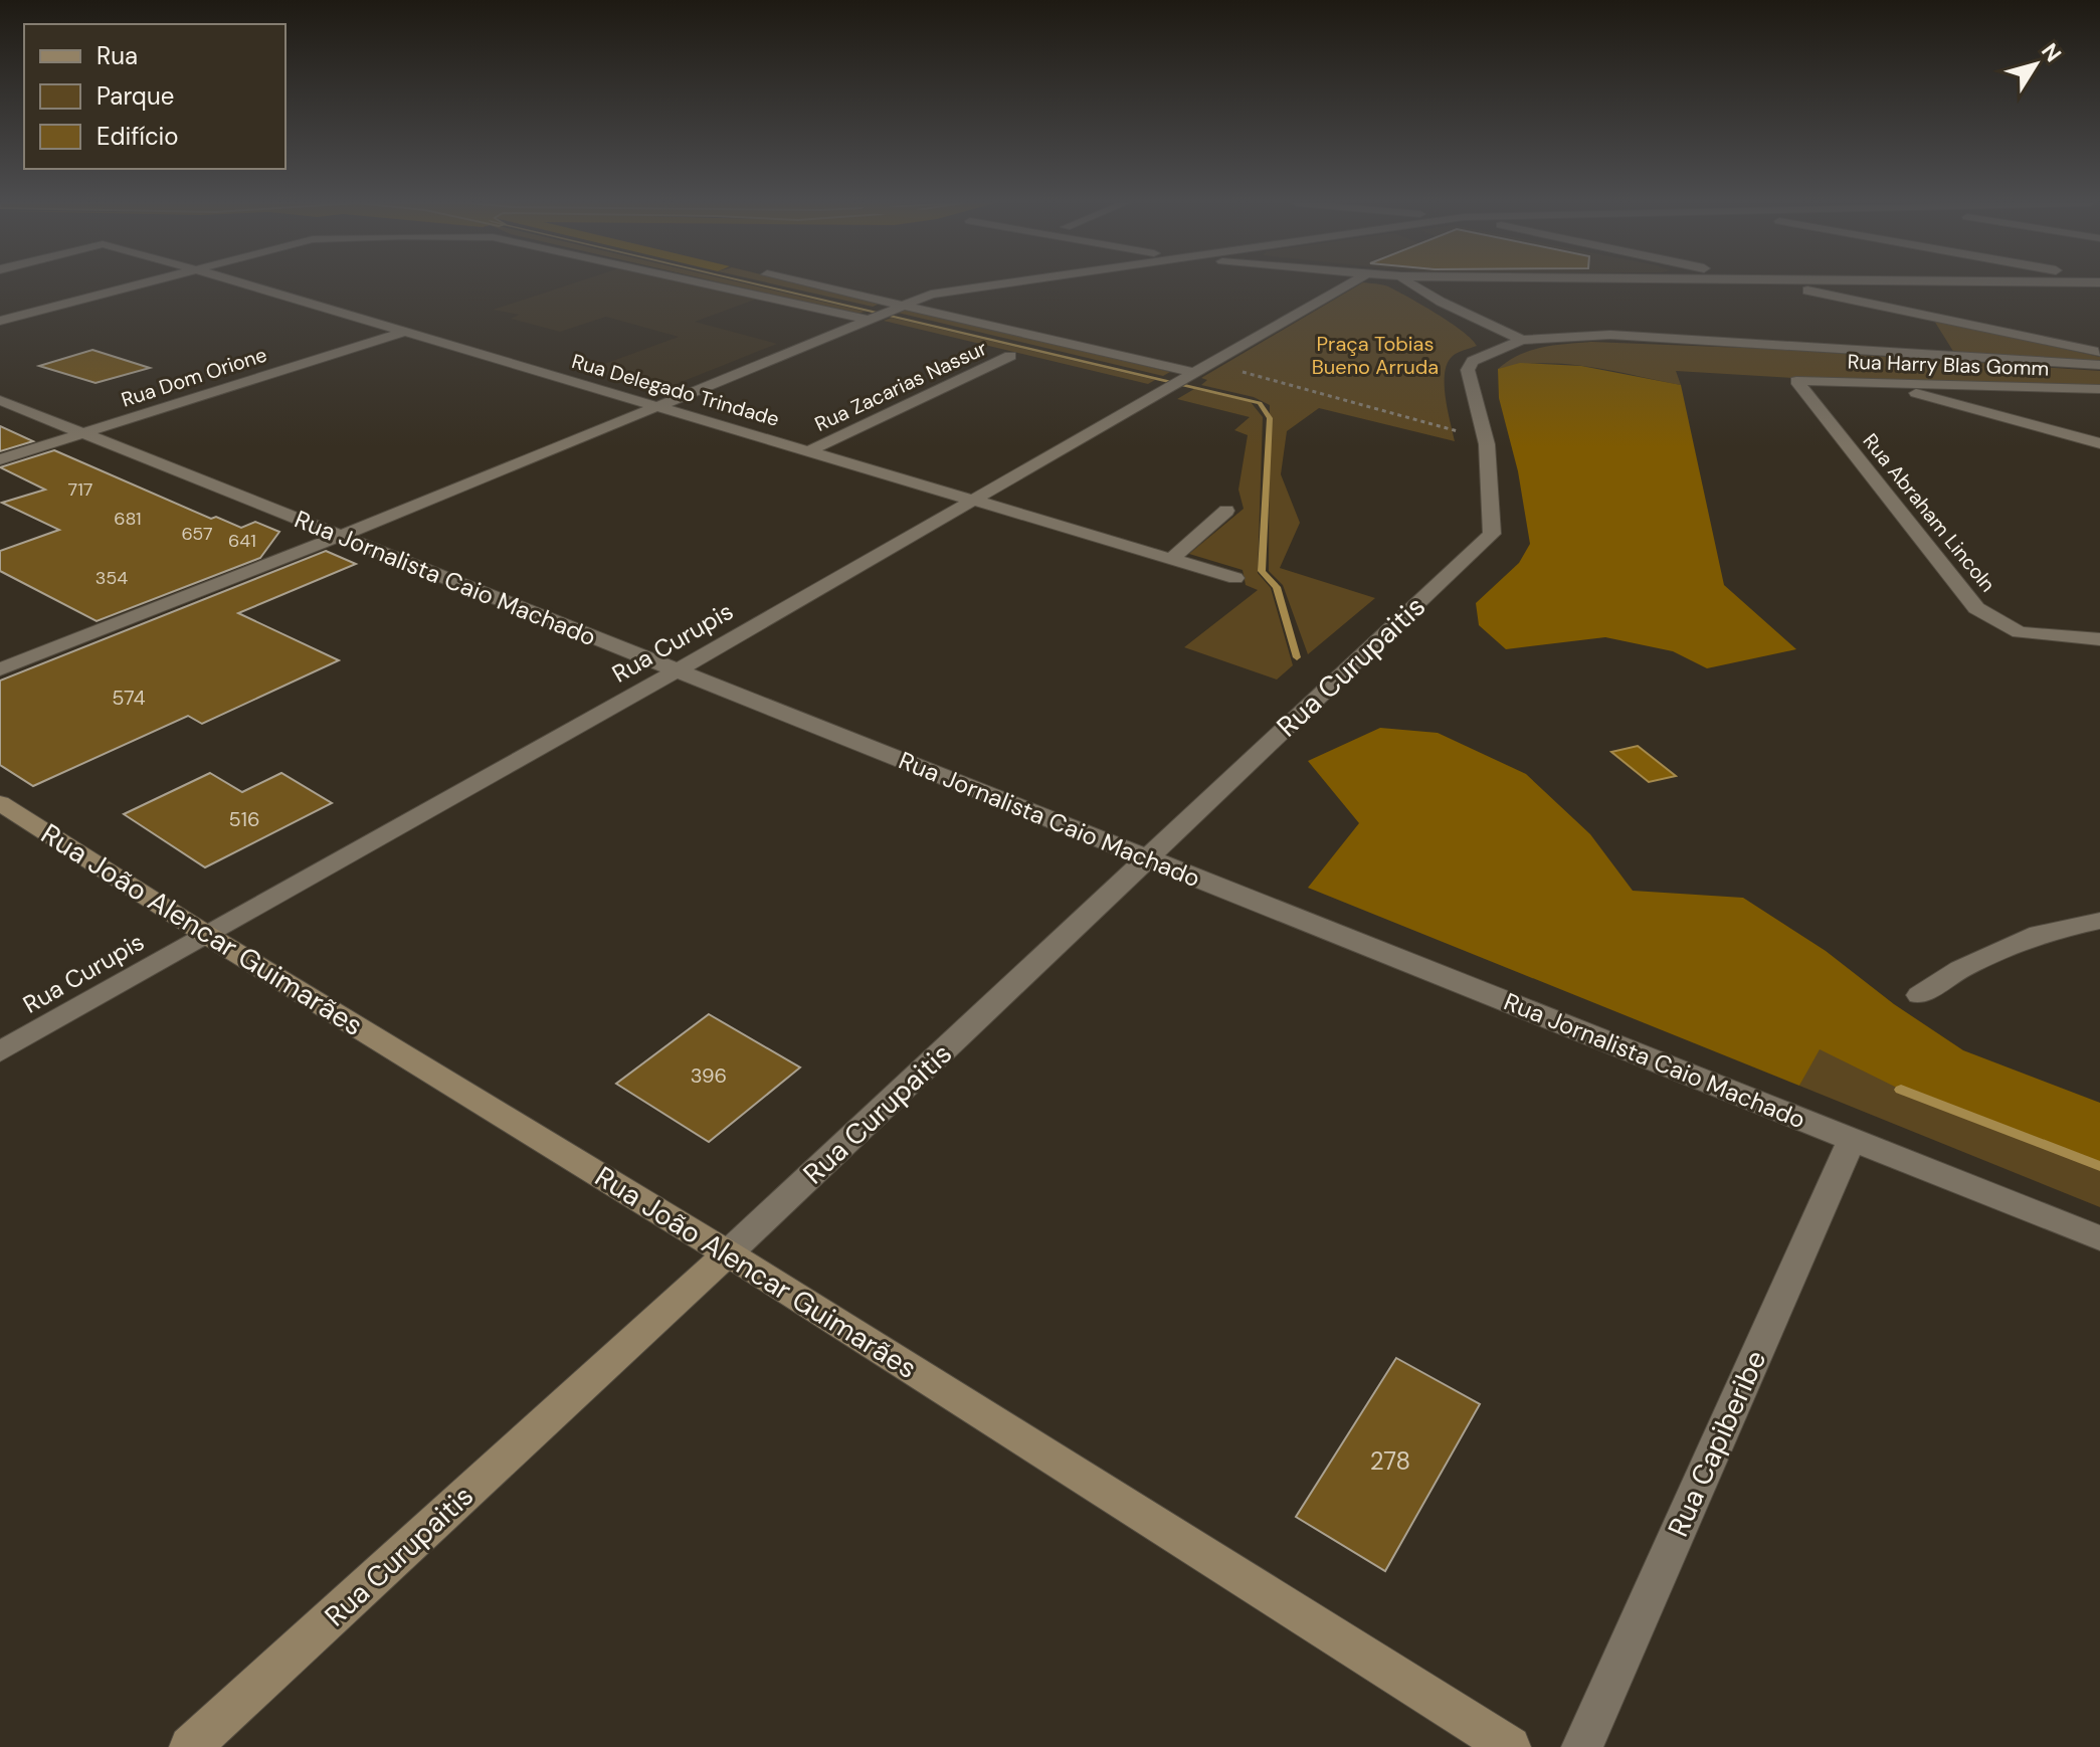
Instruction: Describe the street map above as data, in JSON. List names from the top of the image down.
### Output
{
  "streets": {
    "main road": ["Rua Curupaitis", "Rua João Alencar Guimarães"],
    "street": [
      "Rua Harry Blas Gomm",
      "Rua Dom Orione",
      "Rua Zacarias Nassur",
      "Rua Delegado Trindade",
      "Rua Abraham Lincoln",
      "Rua Jornalista Caio Machado",
      "Rua Curupis",
      "Rua Capiberibe"
    ]
  },
  "crossings": [
    ["Rua Harry Blas Gomm", "Rua Abraham Lincoln"],
    ["Rua Harry Blas Gomm", "Rua Curupaitis"],
    ["Rua Dom Orione", "Rua Delegado Trindade"],
    ["Rua Dom Orione", "Rua Jornalista Caio Machado"],
    ["Rua Zacarias Nassur", "Rua Delegado Trindade"],
    ["Rua Delegado Trindade", "Rua Curupis"],
    ["Rua Jornalista Caio Machado", "Rua Curupis"],
    ["Rua Jornalista Caio Machado", "Rua Curupaitis"],
    ["Rua Jornalista Caio Machado", "Rua Capiberibe"],
    ["Rua Curupis", "Rua João Alencar Guimarães"],
    ["Rua Curupaitis", "Rua João Alencar Guimarães"]
  ],
  "parks": ["Praça Tobias Bueno Arruda"],
  "house_numbers": [
    "717",
    "681",
    "657",
    "641",
    "354",
    "574",
    "516",
    "396",
    "278"
  ],
  "legend": ["Rua", "Parque", "Edifício"],
  "north": "top right"
}
